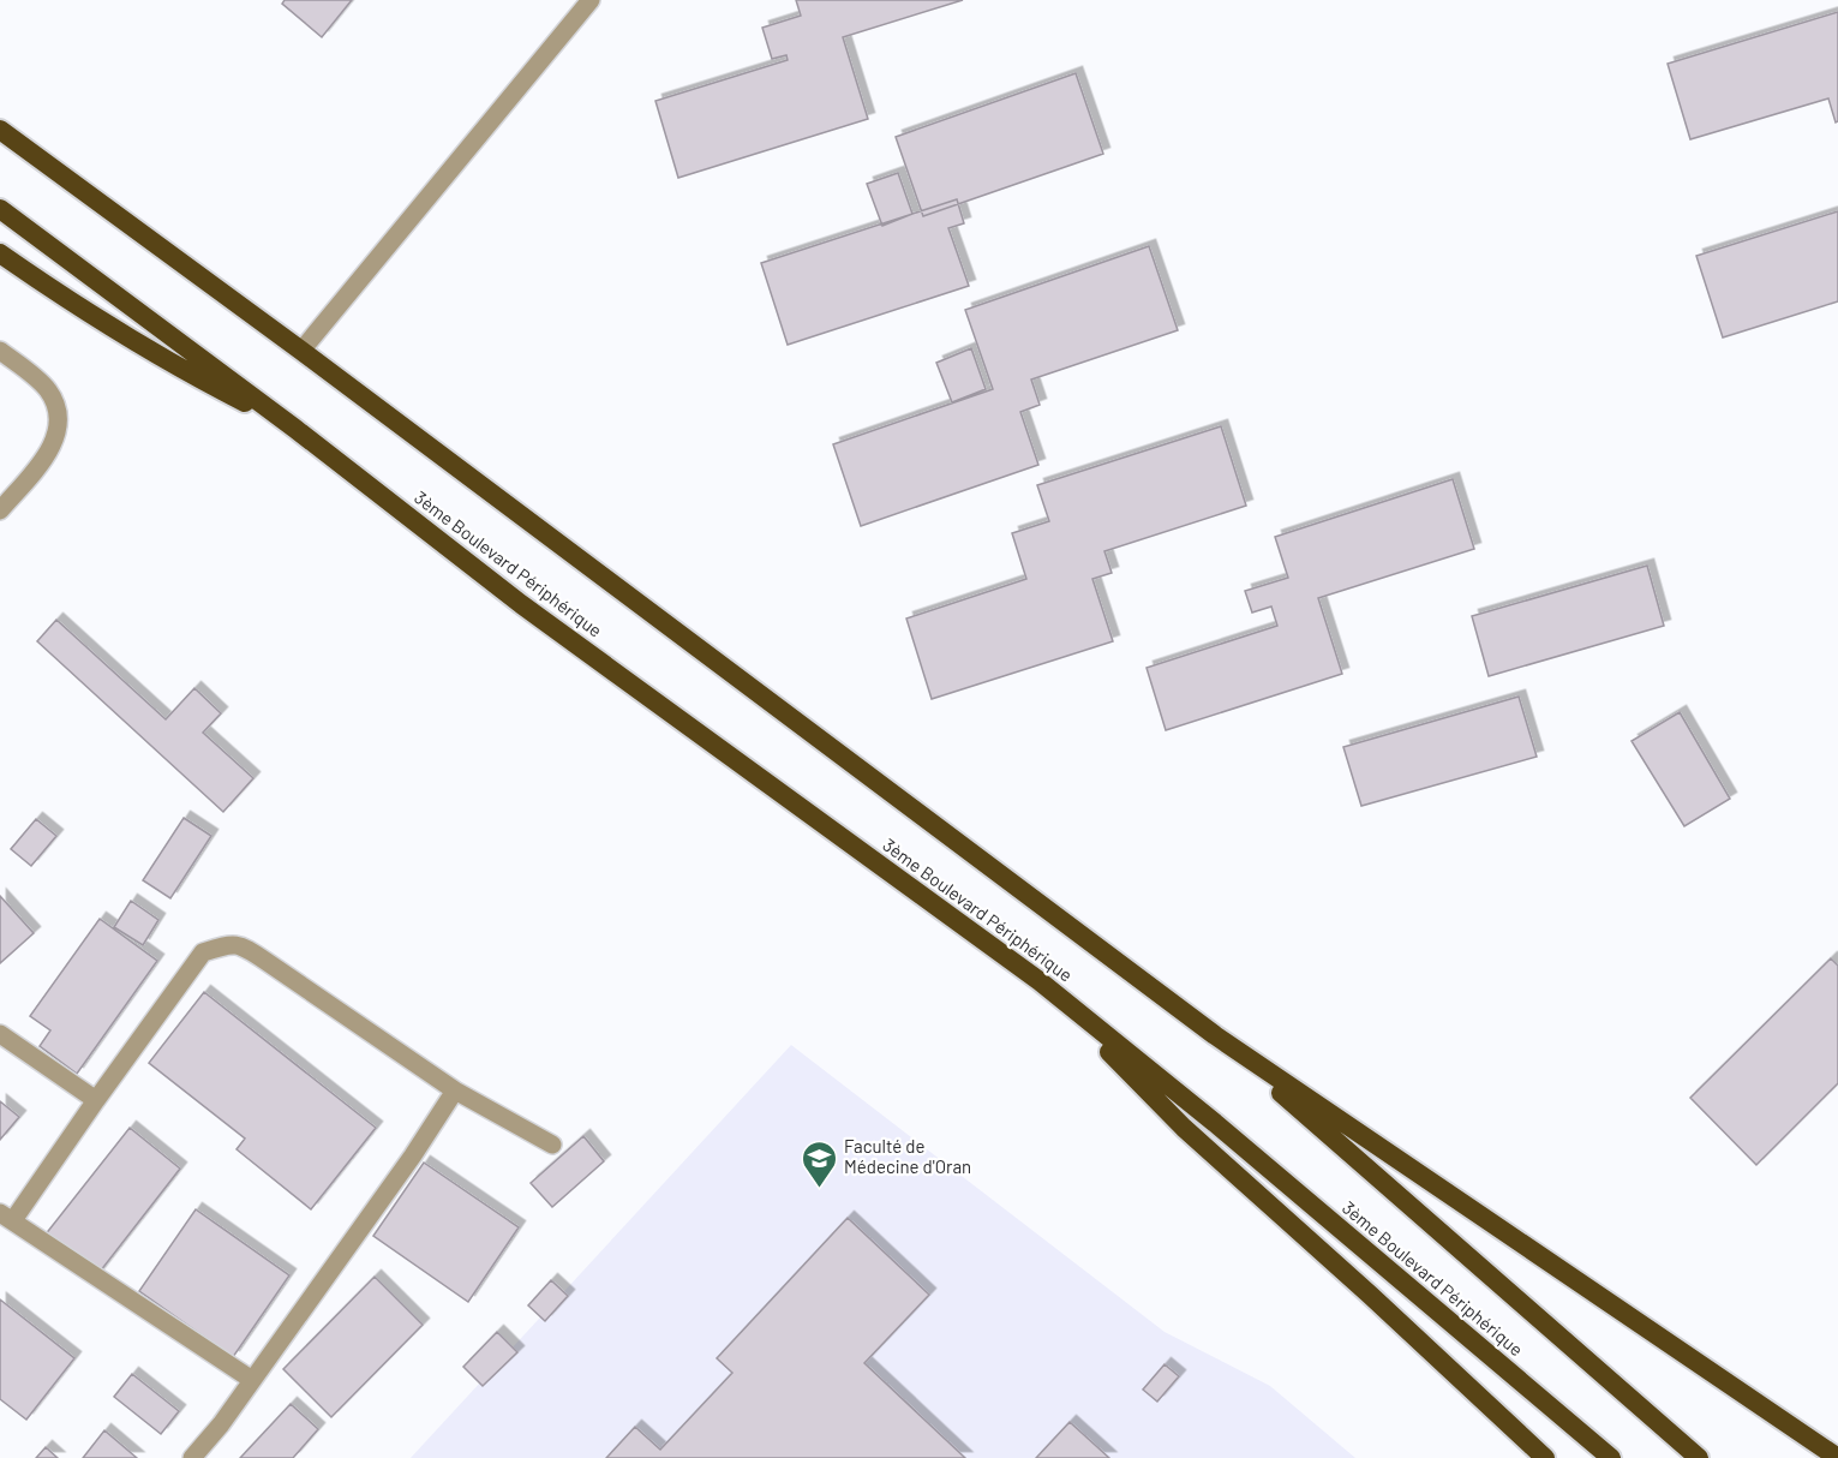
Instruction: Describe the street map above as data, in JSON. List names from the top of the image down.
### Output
{
  "streets": {
    "highway": ["3ème Boulevard Périphérique"]
  },
  "places": {
    "school or university": ["Faculté de Médecine d'Oran"]
  }
}
